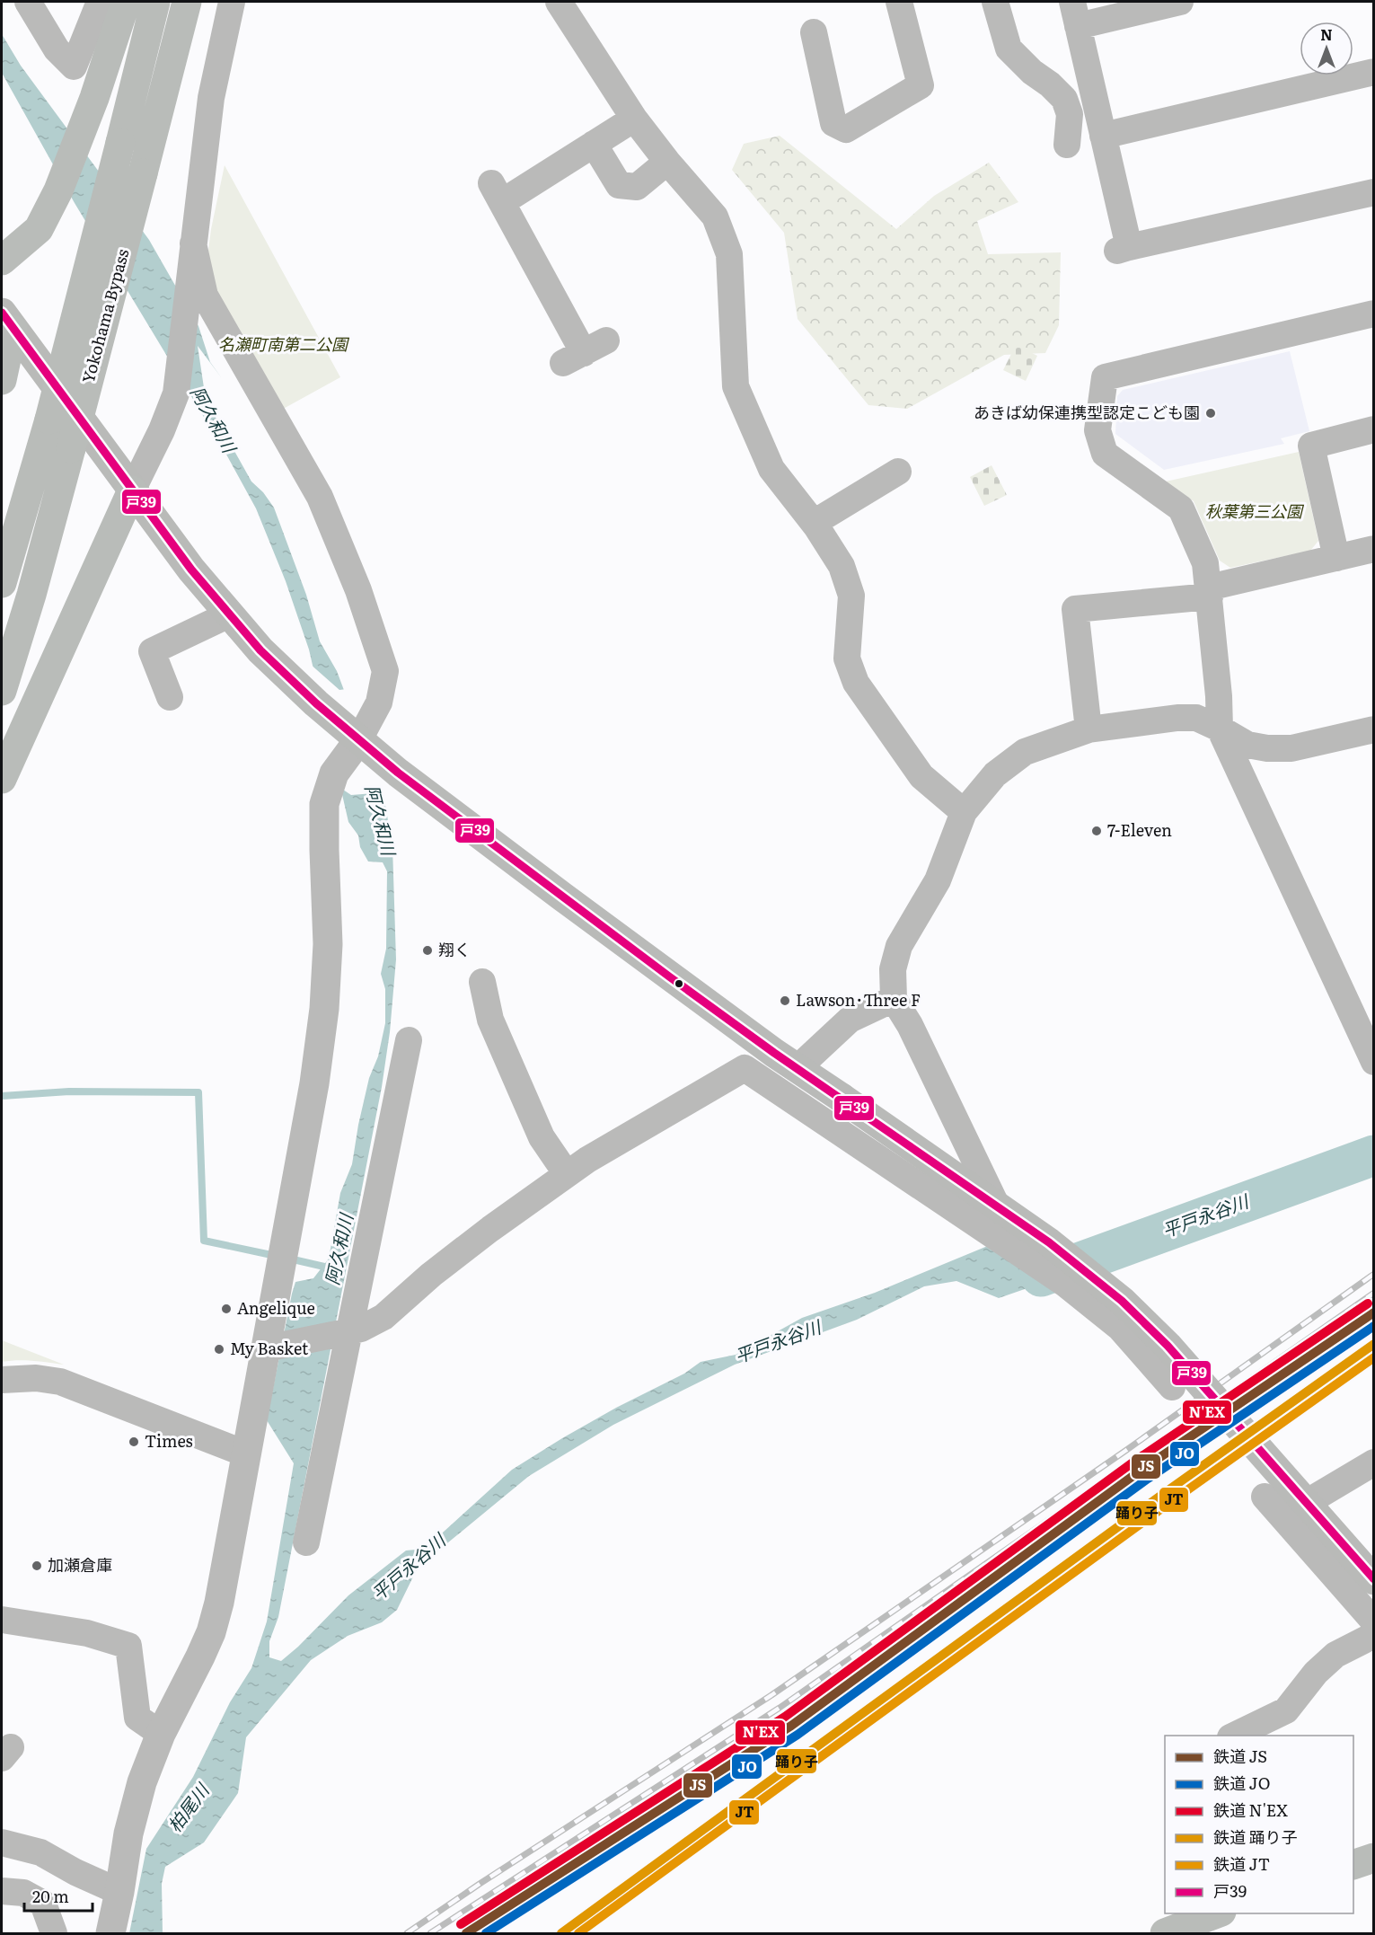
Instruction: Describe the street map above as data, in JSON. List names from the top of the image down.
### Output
{
  "streets": {
    "highway": ["Yokohama Bypass"]
  },
  "water": ["阿久和川", "平戸永谷川", "柏尾川"],
  "parks": ["名瀬町南第二公園", "秋葉第三公園"],
  "places": [
    "あきば幼保連携型認定こども園",
    "7-Eleven",
    "翔く",
    "Lawson･Three F",
    "Angelique",
    "My Basket",
    "Times",
    "加瀬倉庫"
  ],
  "lines": [
    "transit line 戸39",
    "rail line N'EX",
    "rail line JS",
    "rail line JO",
    "rail line 踊り子",
    "rail line JT"
  ],
  "legend": [
    "鉄道 JS",
    "鉄道 JO",
    "鉄道 N'EX",
    "鉄道 踊り子",
    "鉄道 JT",
    "戸39"
  ],
  "scale_bar": "20 m",
  "north": "top"
}
